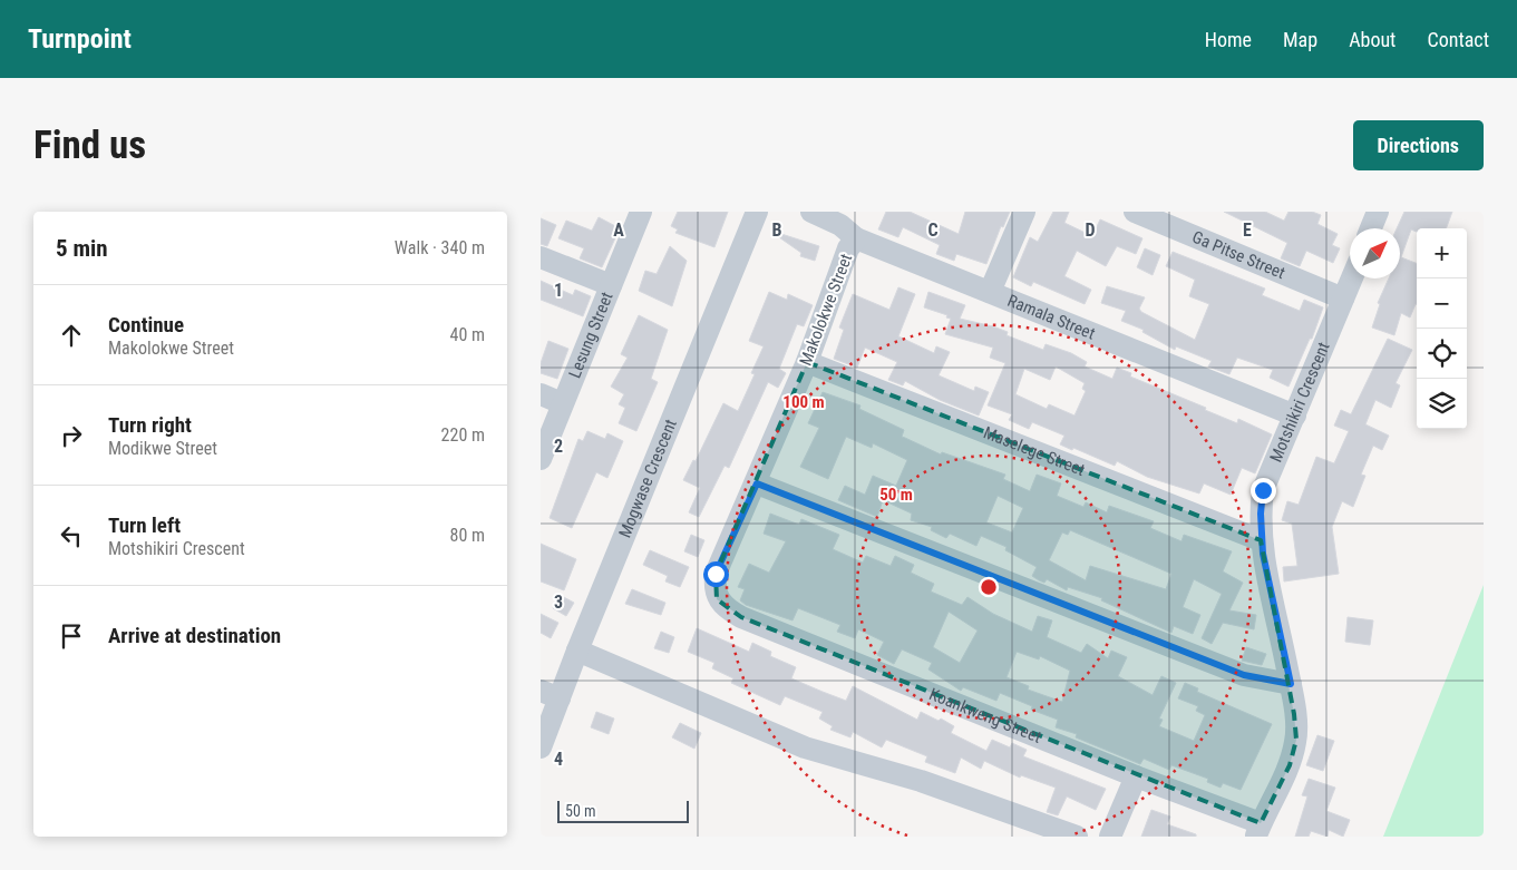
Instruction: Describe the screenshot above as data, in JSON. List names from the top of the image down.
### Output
{
  "streets": {
    "street": [
      "Ga Pitse Street",
      "Makolokwe Street",
      "Ramala Street",
      "Lesung Street",
      "Motshikiri Crescent",
      "Maselege Street",
      "Mogwase Crescent",
      "Koankweng Street"
    ]
  },
  "crossings": [
    ["Ga Pitse Street", "Motshikiri Crescent"],
    ["Makolokwe Street", "Ramala Street"],
    ["Makolokwe Street", "Maselege Street"],
    ["Makolokwe Street", "Koankweng Street"],
    ["Ramala Street", "Motshikiri Crescent"],
    ["Motshikiri Crescent", "Maselege Street"],
    ["Motshikiri Crescent", "Koankweng Street"]
  ],
  "scale_bar": "50 m",
  "north": "top right",
  "page": {
    "header": "Turnpoint",
    "nav": [
      "Home",
      "Map",
      "About",
      "Contact"
    ],
    "buttons": "Directions",
    "title": "Find us",
    "heading": ["5 min", "Walk · 340 m"],
    "map_buttons": ["+", "−"],
    "list": [
      ["Continue", "Makolokwe Street", "40 m"],
      ["Turn right", "Modikwe Street", "220 m"],
      ["Turn left", "Motshikiri Crescent", "80 m"],
      "Arrive at destination"
    ],
    "scale": "50 m"
  },
  "grid": {
    "columns": [
      "A",
      "B",
      "C",
      "D",
      "E"
    ],
    "rows": [
      "1",
      "2",
      "3",
      "4"
    ]
  },
  "rings": ["100 m", "50 m"]
}
